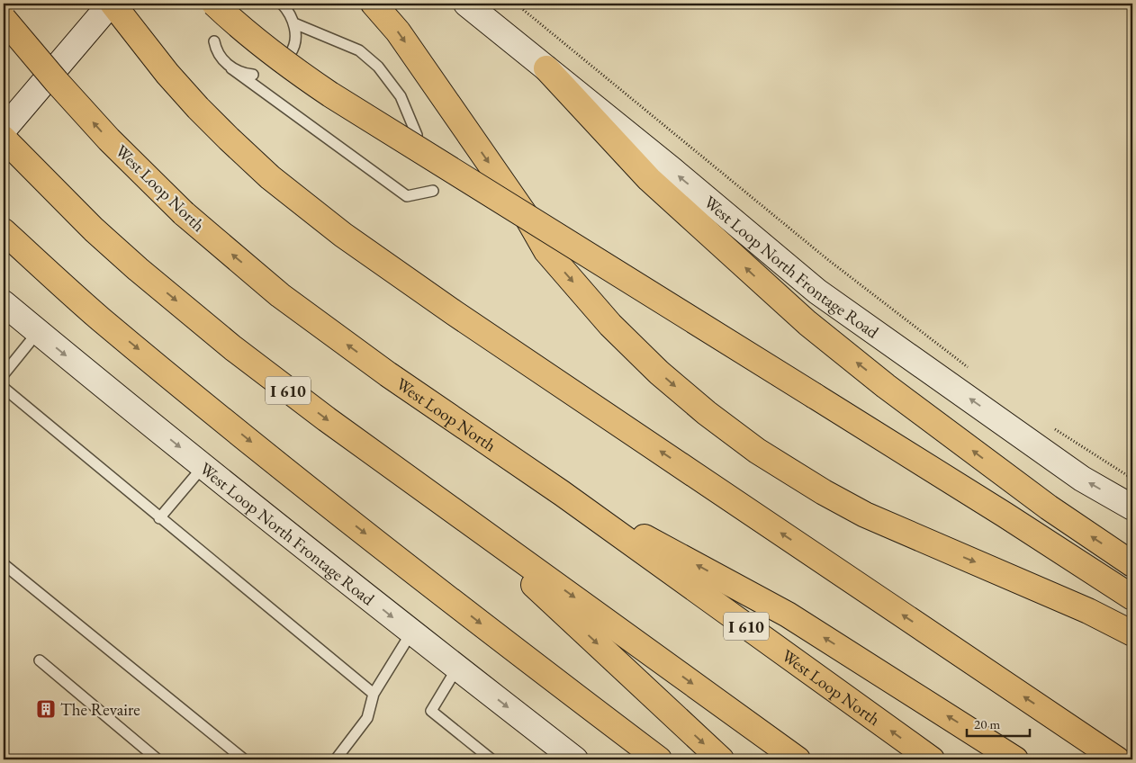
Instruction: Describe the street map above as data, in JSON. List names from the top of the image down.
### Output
{
  "streets": {
    "highway": ["West Loop North", "I 610"],
    "main road": ["West Loop North Frontage Road"]
  },
  "places": {
    "building": ["The Revaire"]
  },
  "scale_bar": "20 m"
}
